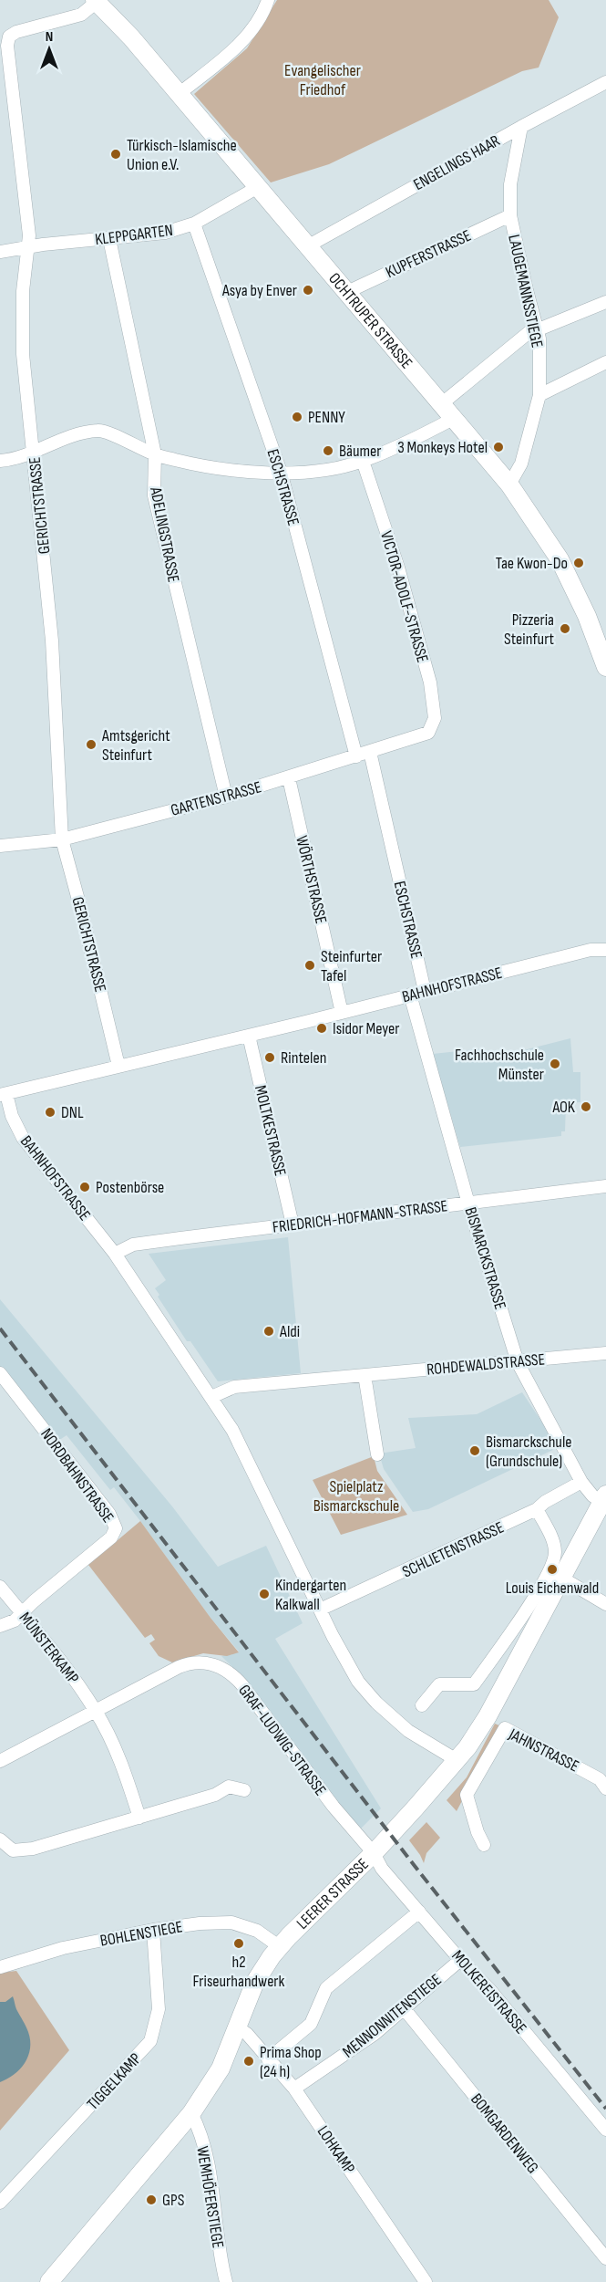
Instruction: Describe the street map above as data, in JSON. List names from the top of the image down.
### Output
{
  "streets": {
    "street": [
      "ENGELINGS HAAR",
      "KLEPPGARTEN",
      "KUPFERSTRASSE",
      "LAUGEMANNSSTIEGE",
      "OCHTRUPER STRASSE",
      "ESCHSTRASSE",
      "GERICHTSTRASSE",
      "ADELINGSTRASSE",
      "VICTOR-ADOLF-STRASSE",
      "GARTENSTRASSE",
      "WÖRTHSTRASSE",
      "BAHNHOFSTRASSE",
      "MOLTKESTRASSE",
      "FRIEDRICH-HOFMANN-STRASSE",
      "BISMARCKSTRASSE",
      "ROHDEWALDSTRASSE",
      "NORDBAHNSTRASSE",
      "SCHLIETENSTRASSE",
      "MÜNSTERKAMP",
      "GRAF-LUDWIG-STRASSE",
      "JAHNSTRASSE",
      "LEERER STRASSE",
      "BOHLENSTIEGE",
      "MOLKEREISTRASSE",
      "MENNONNITENSTIEGE",
      "TIGGELKAMP",
      "BOMGARDENWEG",
      "LOHKAMP",
      "WEMHÖFERSTIEGE"
    ]
  },
  "crossings": [
    ["ENGELINGS HAAR", "LAUGEMANNSSTIEGE"],
    ["ENGELINGS HAAR", "OCHTRUPER STRASSE"],
    ["KLEPPGARTEN", "OCHTRUPER STRASSE"],
    ["KLEPPGARTEN", "ESCHSTRASSE"],
    ["KLEPPGARTEN", "GERICHTSTRASSE"],
    ["KLEPPGARTEN", "ADELINGSTRASSE"],
    ["KUPFERSTRASSE", "LAUGEMANNSSTIEGE"],
    ["KUPFERSTRASSE", "OCHTRUPER STRASSE"],
    ["LAUGEMANNSSTIEGE", "OCHTRUPER STRASSE"],
    ["OCHTRUPER STRASSE", "GERICHTSTRASSE"],
    ["ESCHSTRASSE", "GARTENSTRASSE"],
    ["ESCHSTRASSE", "BAHNHOFSTRASSE"],
    ["GERICHTSTRASSE", "GARTENSTRASSE"],
    ["GERICHTSTRASSE", "BAHNHOFSTRASSE"],
    ["ADELINGSTRASSE", "GARTENSTRASSE"],
    ["VICTOR-ADOLF-STRASSE", "GARTENSTRASSE"],
    ["GARTENSTRASSE", "WÖRTHSTRASSE"],
    ["WÖRTHSTRASSE", "BAHNHOFSTRASSE"],
    ["BAHNHOFSTRASSE", "MOLTKESTRASSE"],
    ["BAHNHOFSTRASSE", "FRIEDRICH-HOFMANN-STRASSE"],
    ["BAHNHOFSTRASSE", "BISMARCKSTRASSE"],
    ["BAHNHOFSTRASSE", "ROHDEWALDSTRASSE"],
    ["BAHNHOFSTRASSE", "SCHLIETENSTRASSE"],
    ["BAHNHOFSTRASSE", "LEERER STRASSE"],
    ["MOLTKESTRASSE", "FRIEDRICH-HOFMANN-STRASSE"],
    ["FRIEDRICH-HOFMANN-STRASSE", "BISMARCKSTRASSE"],
    ["BISMARCKSTRASSE", "ROHDEWALDSTRASSE"],
    ["BISMARCKSTRASSE", "SCHLIETENSTRASSE"],
    ["BISMARCKSTRASSE", "LEERER STRASSE"],
    ["NORDBAHNSTRASSE", "MÜNSTERKAMP"],
    ["MÜNSTERKAMP", "GRAF-LUDWIG-STRASSE"],
    ["GRAF-LUDWIG-STRASSE", "LEERER STRASSE"],
    ["GRAF-LUDWIG-STRASSE", "MOLKEREISTRASSE"],
    ["LEERER STRASSE", "BOHLENSTIEGE"],
    ["LEERER STRASSE", "MOLKEREISTRASSE"],
    ["LEERER STRASSE", "LOHKAMP"],
    ["LEERER STRASSE", "WEMHÖFERSTIEGE"],
    ["BOHLENSTIEGE", "TIGGELKAMP"],
    ["MOLKEREISTRASSE", "MENNONNITENSTIEGE"],
    ["MENNONNITENSTIEGE", "BOMGARDENWEG"],
    ["MENNONNITENSTIEGE", "LOHKAMP"]
  ],
  "parks": ["Evangelischer Friedhof", "Spielplatz Bismarckschule"],
  "places": [
    "Türkisch-Islamische Union e.V.",
    "Asya by Enver",
    "PENNY",
    "3 Monkeys Hotel",
    "Bäumer",
    "Tae Kwon-Do",
    "Pizzeria Steinfurt",
    "Amtsgericht Steinfurt",
    "Steinfurter Tafel",
    "Isidor Meyer",
    "Rintelen",
    "Fachhochschule Münster",
    "AOK",
    "DNL",
    "Postenbörse",
    "Aldi",
    "Bismarckschule (Grundschule)",
    "Louis Eichenwald",
    "Kindergarten Kalkwall",
    "h2 Friseurhandwerk",
    "Prima Shop (24 h)",
    "GPS"
  ],
  "north": "top"
}
